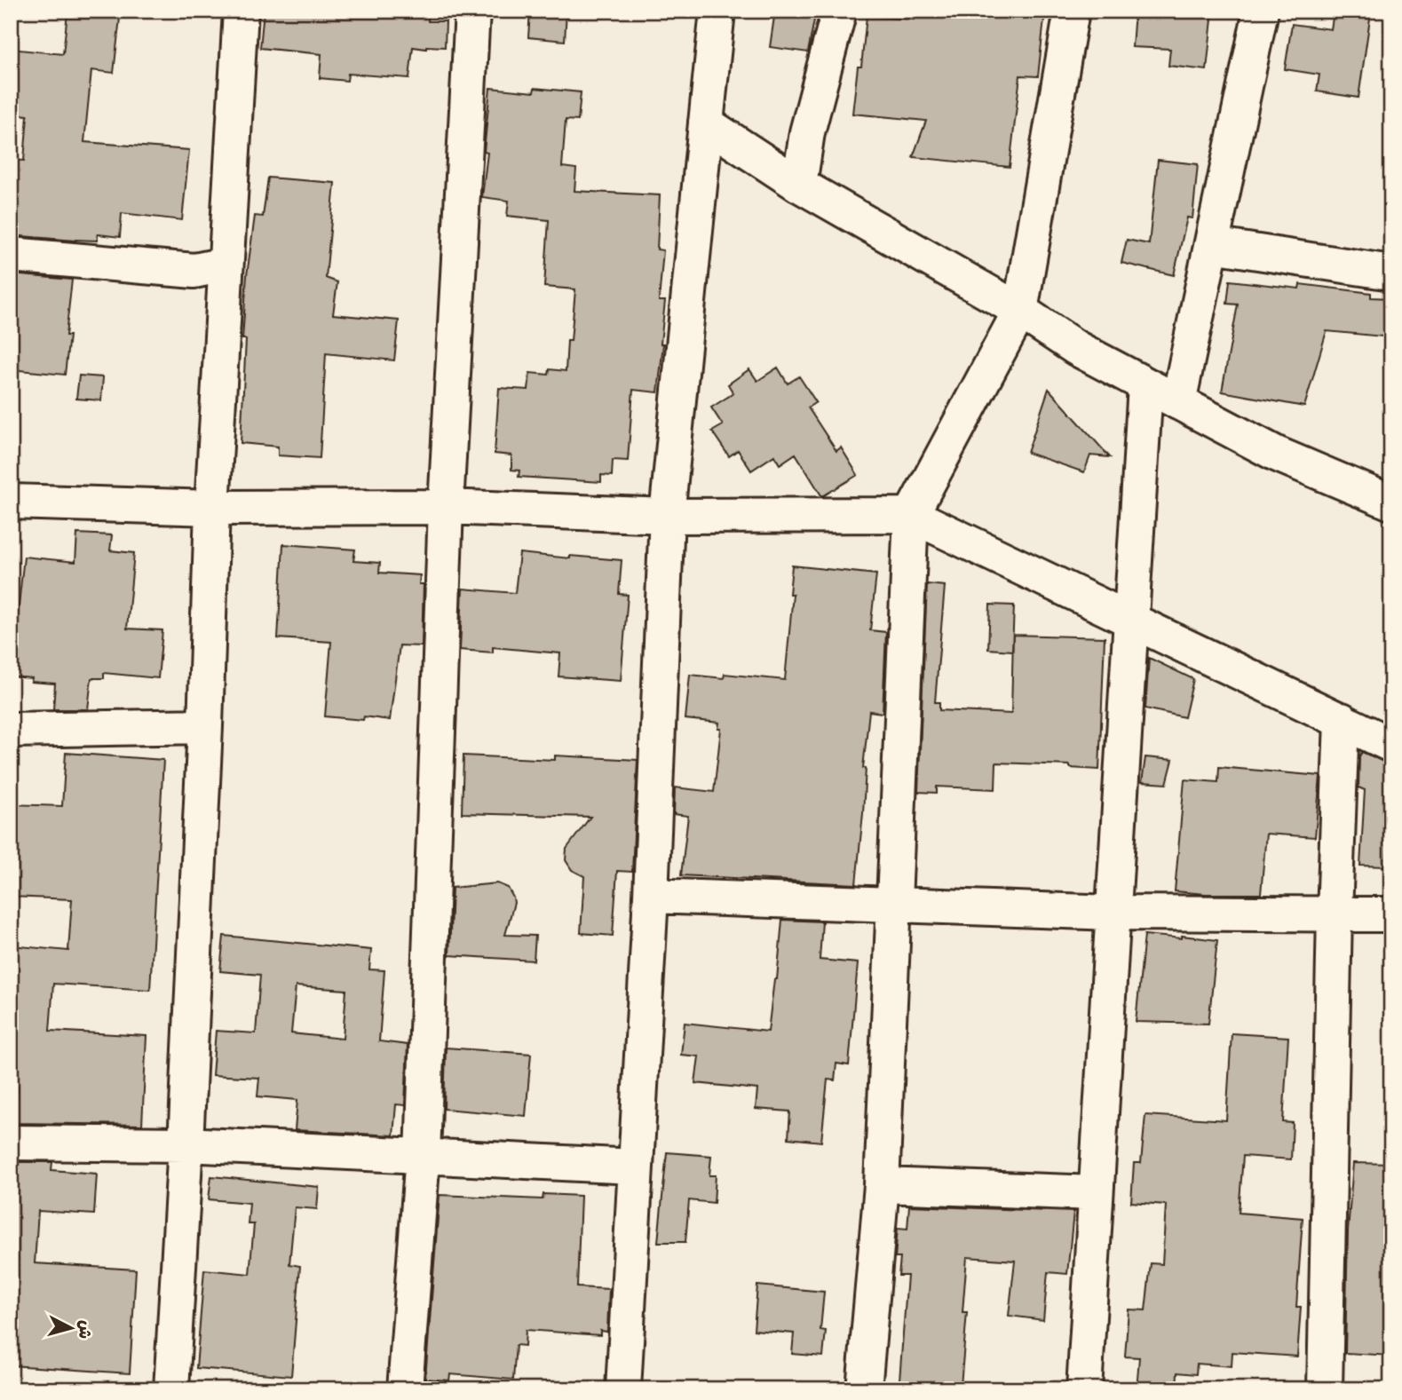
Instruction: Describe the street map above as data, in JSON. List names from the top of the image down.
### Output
{
  "north": "right"
}
